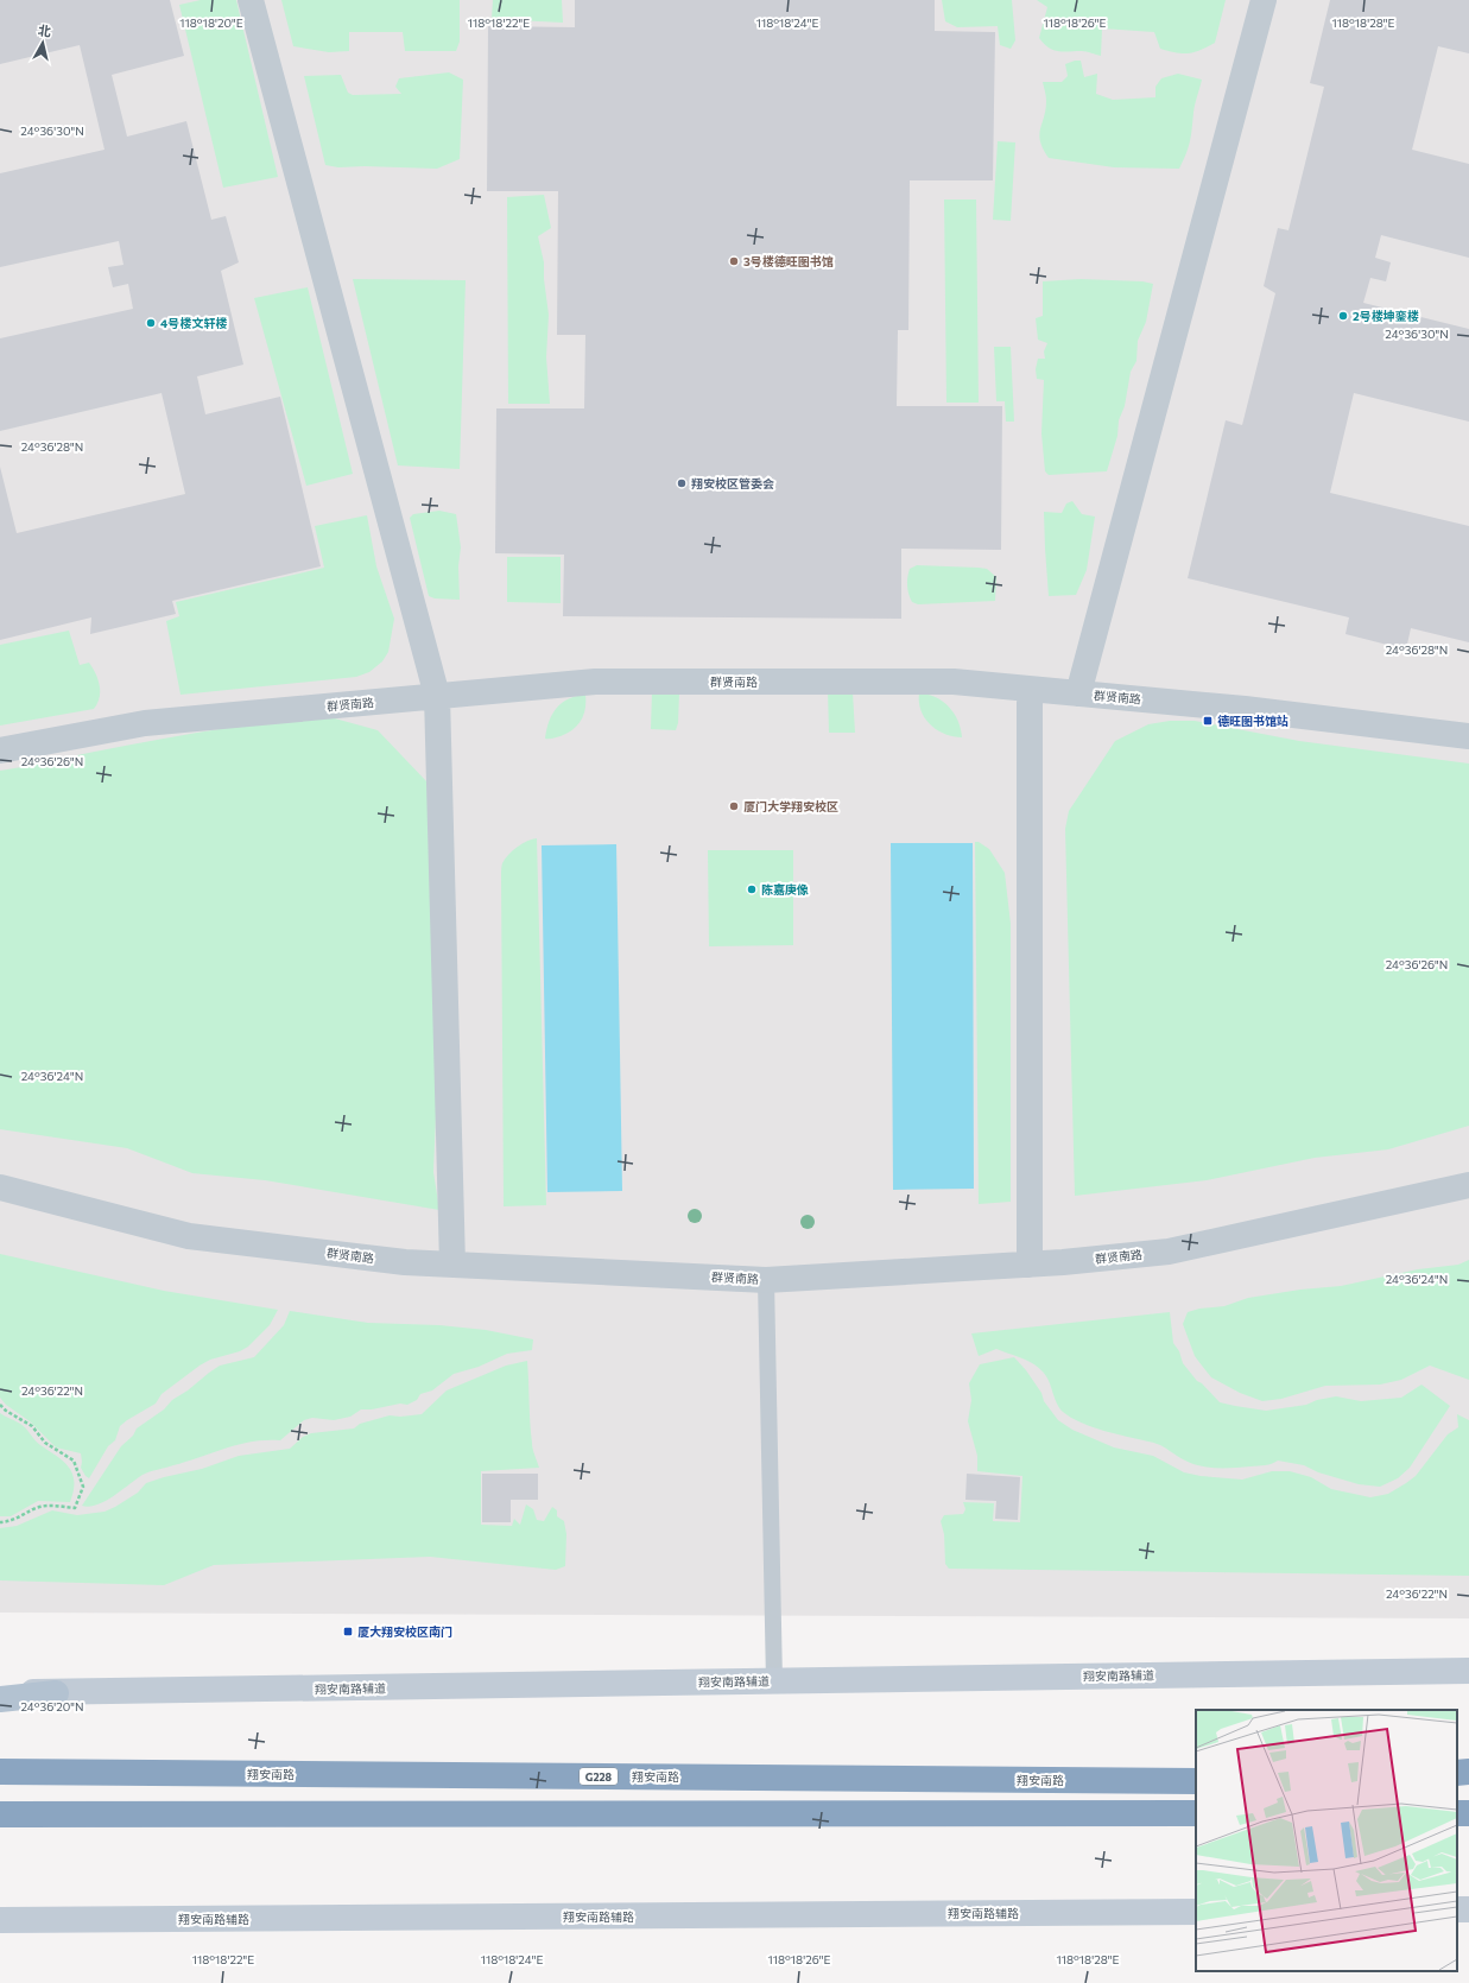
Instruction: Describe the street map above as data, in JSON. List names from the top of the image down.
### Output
{
  "streets": {
    "highway": ["翔安南路", "G228"],
    "main road": ["翔安南路辅道", "翔安南路辅路"],
    "street": ["群贤南路"]
  },
  "places": {
    "other": [
      "3号楼德旺图书馆",
      "2号楼坤銮楼",
      "4号楼文轩楼",
      "翔安校区管委会",
      "厦门大学翔安校区",
      "陈嘉庚像"
    ],
    "transit": ["德旺图书馆站", "厦大翔安校区南门"]
  },
  "north": "top",
  "coordinates": [
    "118°18'20\"E",
    "118°18'22\"E",
    "118°18'24\"E",
    "118°18'26\"E",
    "118°18'28\"E",
    "24°36'30\"N",
    "24°36'28\"N",
    "24°36'26\"N",
    "24°36'24\"N",
    "24°36'22\"N",
    "24°36'20\"N"
  ]
}
